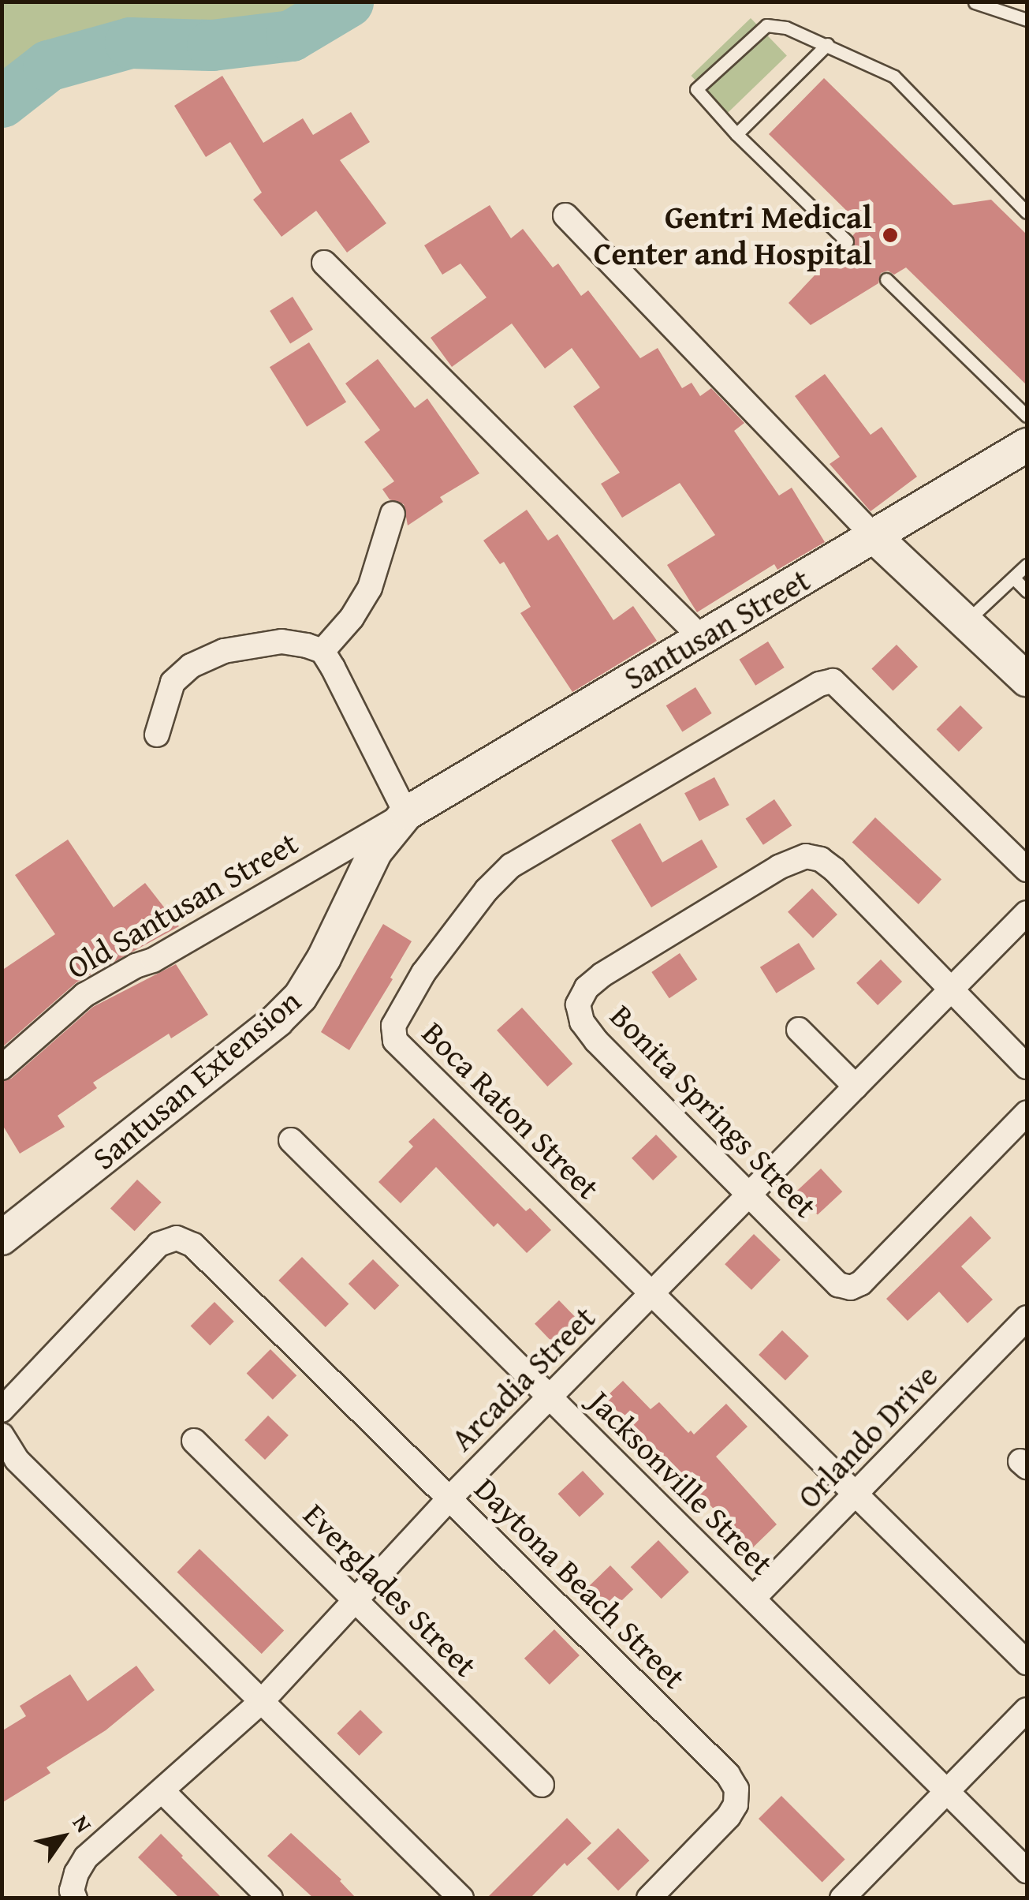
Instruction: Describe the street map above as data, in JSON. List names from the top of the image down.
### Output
{
  "streets": {
    "street": [
      "Santusan Street",
      "Old Santusan Street",
      "Santusan Extension",
      "Boca Raton Street",
      "Bonita Springs Street",
      "Arcadia Street",
      "Orlando Drive",
      "Jacksonville Street",
      "Daytona Beach Street",
      "Everglades Street"
    ]
  },
  "crossings": [
    ["Santusan Street", "Old Santusan Street"],
    ["Santusan Street", "Santusan Extension"],
    ["Old Santusan Street", "Santusan Extension"],
    ["Boca Raton Street", "Arcadia Street"],
    ["Boca Raton Street", "Orlando Drive"],
    ["Bonita Springs Street", "Arcadia Street"],
    ["Arcadia Street", "Jacksonville Street"],
    ["Arcadia Street", "Daytona Beach Street"],
    ["Arcadia Street", "Everglades Street"],
    ["Orlando Drive", "Jacksonville Street"]
  ],
  "places": ["Gentri Medical Center and Hospital"],
  "north": "top right"
}
